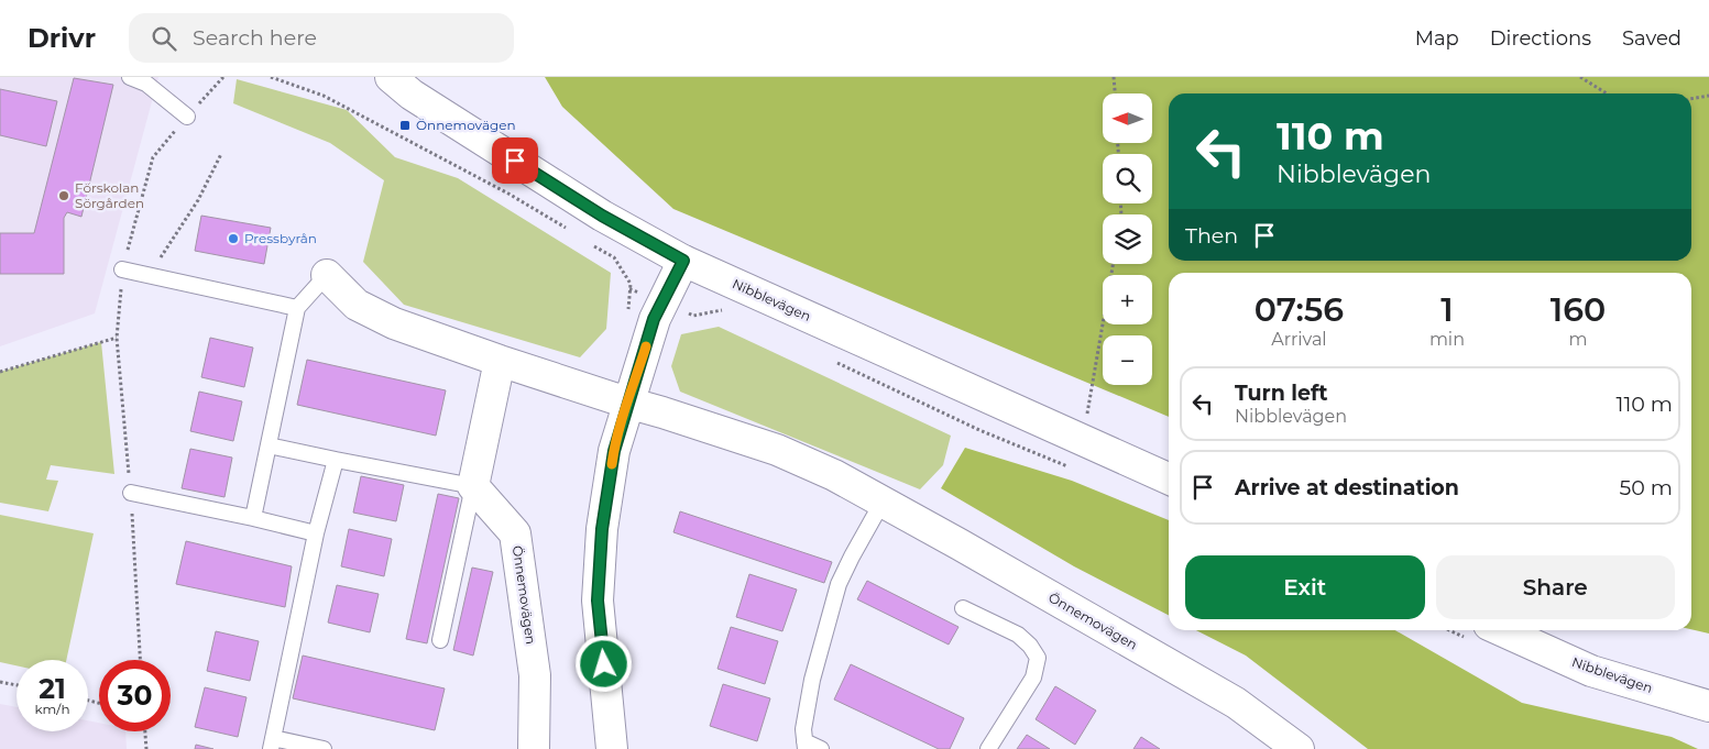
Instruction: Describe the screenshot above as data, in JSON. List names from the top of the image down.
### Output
{
  "streets": {
    "street": ["Nibblevägen", "Önnemovägen"]
  },
  "places": {
    "transit": ["Önnemovägen"],
    "other": ["Förskolan Sörgården", "Pressbyrån"]
  },
  "north": "left",
  "page": {
    "header": "Drivr",
    "search": "Search here",
    "nav": ["Map", "Directions", "Saved"],
    "map_buttons": ["+", "−"],
    "turn": ["110 m", "Nibblevägen"],
    "then": "Then",
    "eta": [
      "07:56",
      "Arrival",
      "1",
      "min",
      "160",
      "m"
    ],
    "list": [
      {
        "name": "Turn left",
        "note": "Nibblevägen",
        "value": "110 m"
      },
      {
        "name": "Arrive at destination",
        "value": "50 m"
      }
    ],
    "buttons": ["Exit", "Share"],
    "speed": "21 km/h",
    "limit": "30"
  }
}
